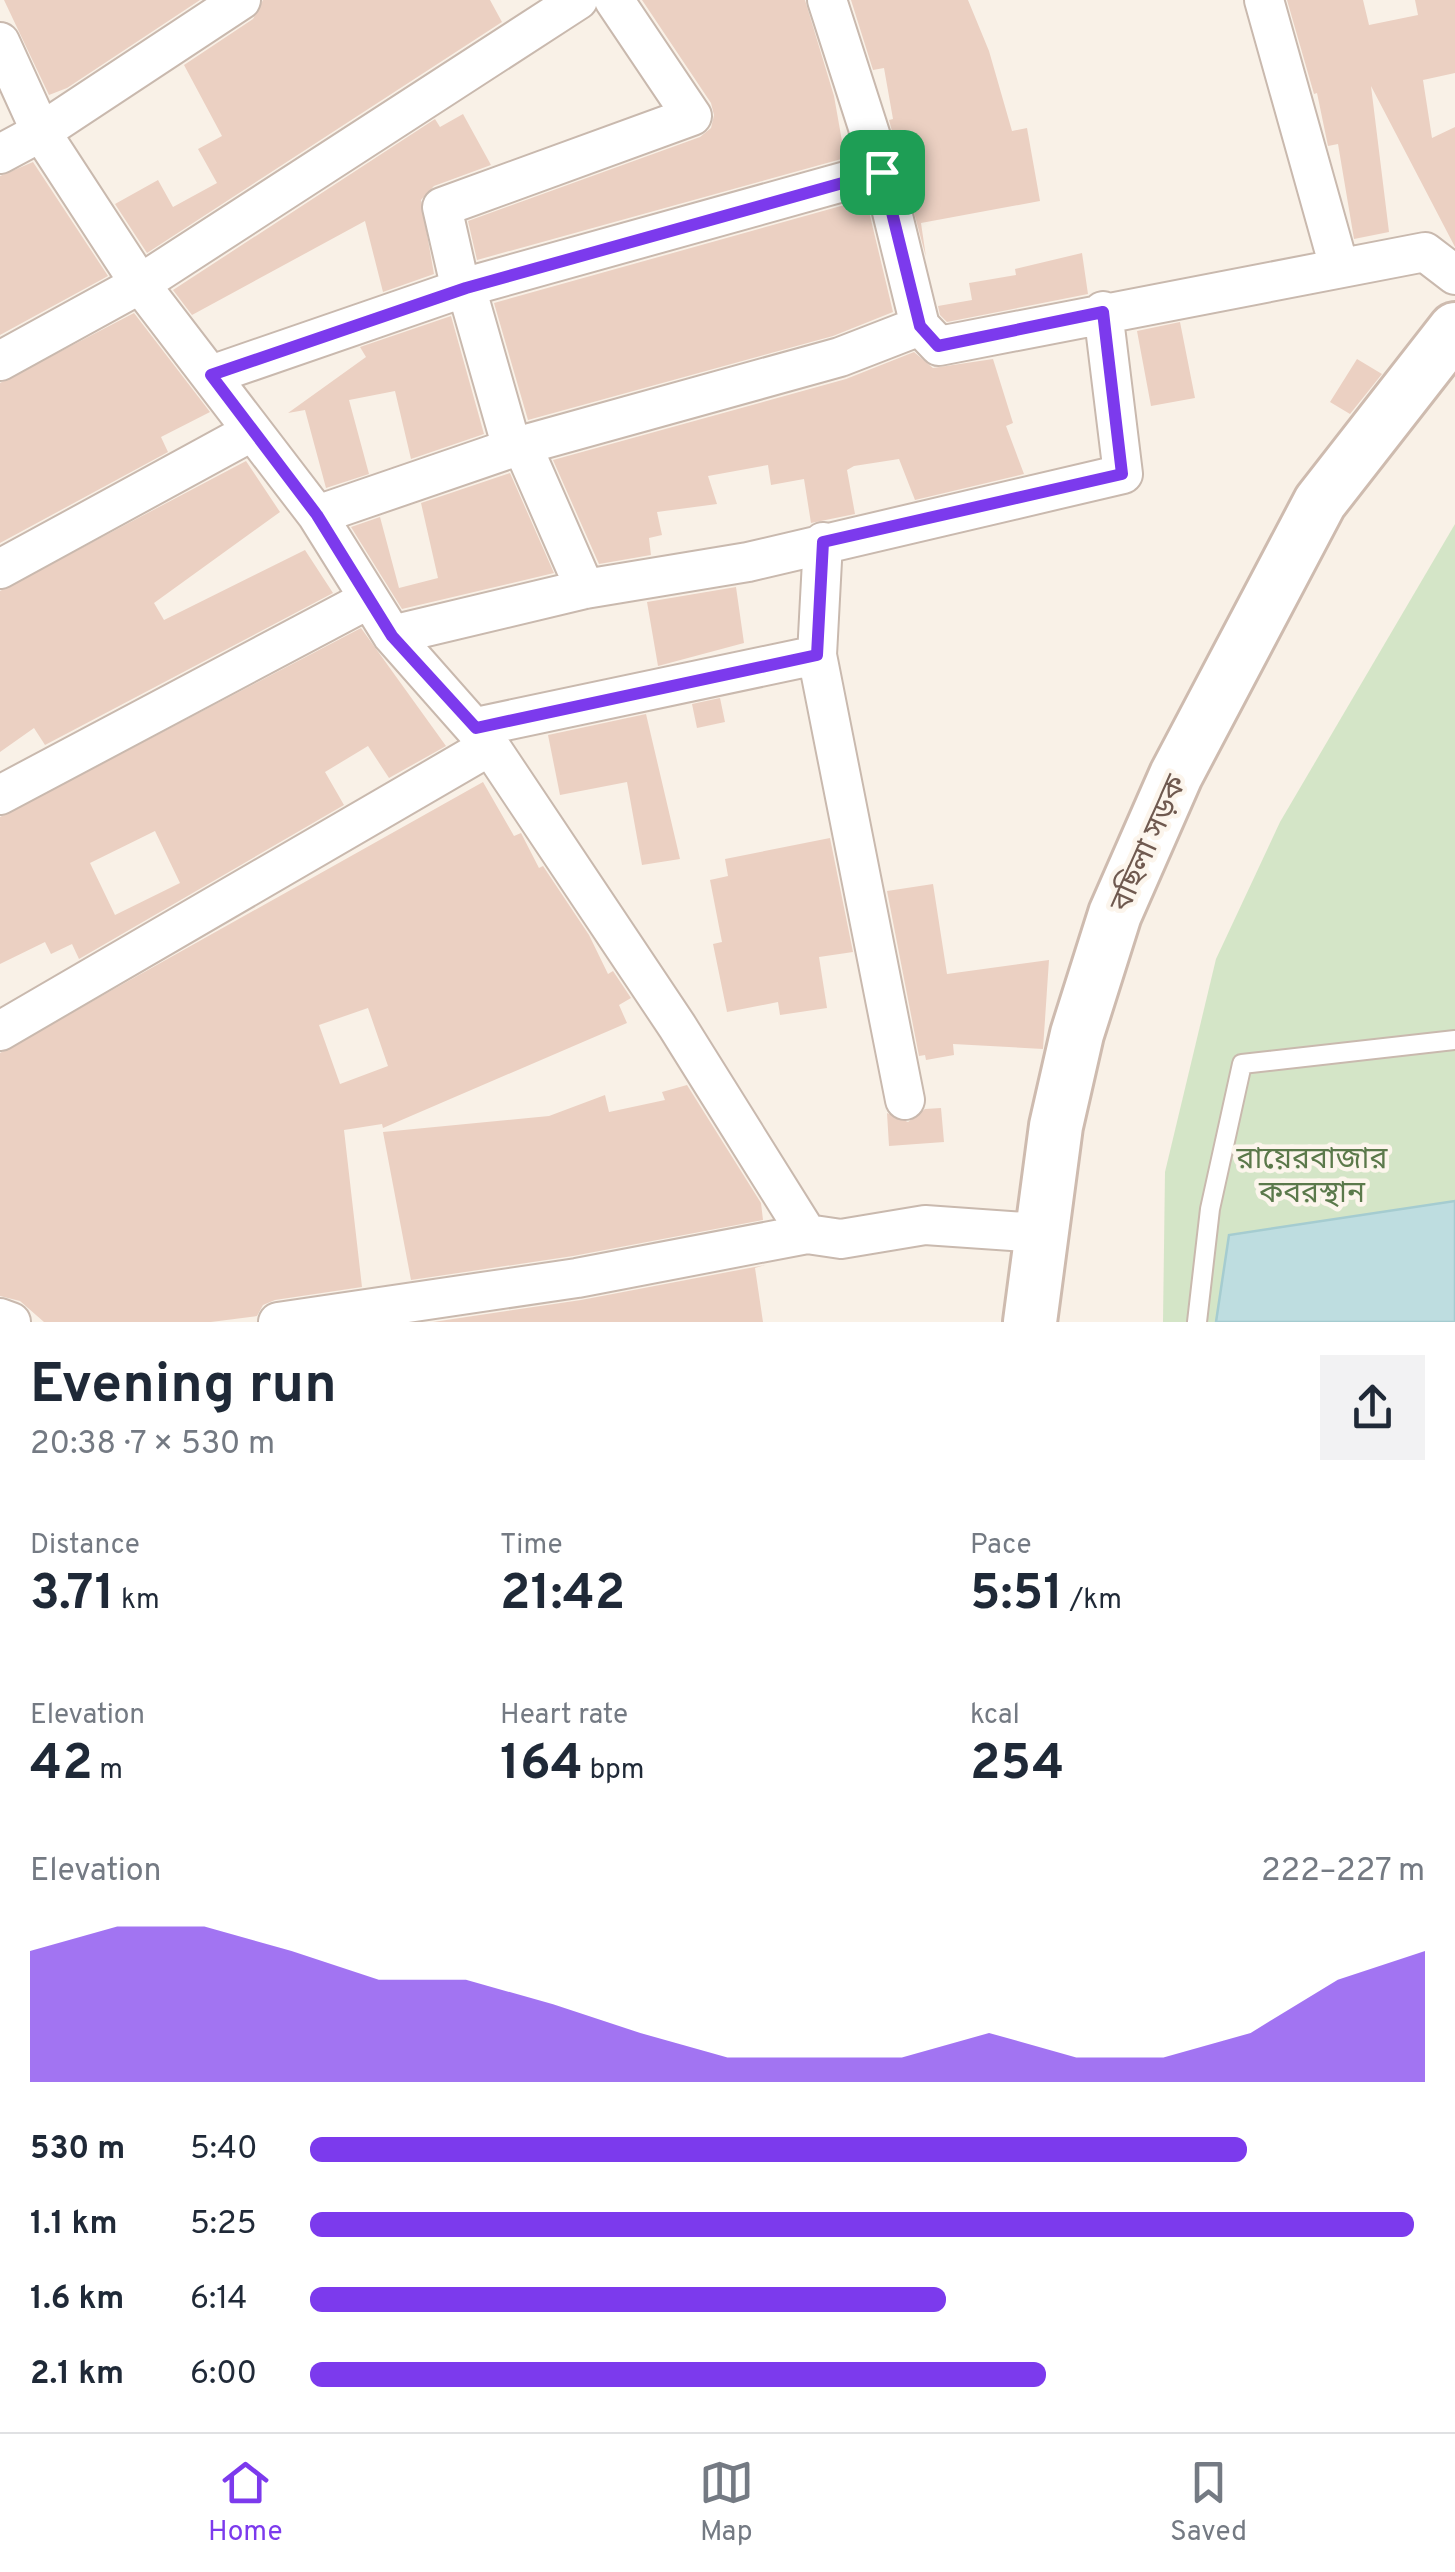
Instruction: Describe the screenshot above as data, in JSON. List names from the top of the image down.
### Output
{
  "streets": {
    "main road": ["বছিলা সড়ক"]
  },
  "parks": ["রায়েরবাজার কবরস্থান"],
  "page": {
    "heading": ["Evening run", "20:38 · 7 × 530 m"],
    "stats": [
      ["Distance", "3.71 km"],
      ["Time", "21:42"],
      ["Pace", "5:51 /km"],
      ["Elevation", "42 m"],
      ["Heart rate", "164 bpm"],
      ["kcal", "254"]
    ],
    "chart": ["Elevation", "222–227 m"],
    "list": [
      {
        "name": "530 m",
        "note": "5:40"
      },
      {
        "name": "1.1 km",
        "note": "5:25"
      },
      {
        "name": "1.6 km",
        "note": "6:14"
      },
      {
        "name": "2.1 km",
        "note": "6:00"
      }
    ],
    "tabs": ["Home", "Map", "Saved"]
  }
}
